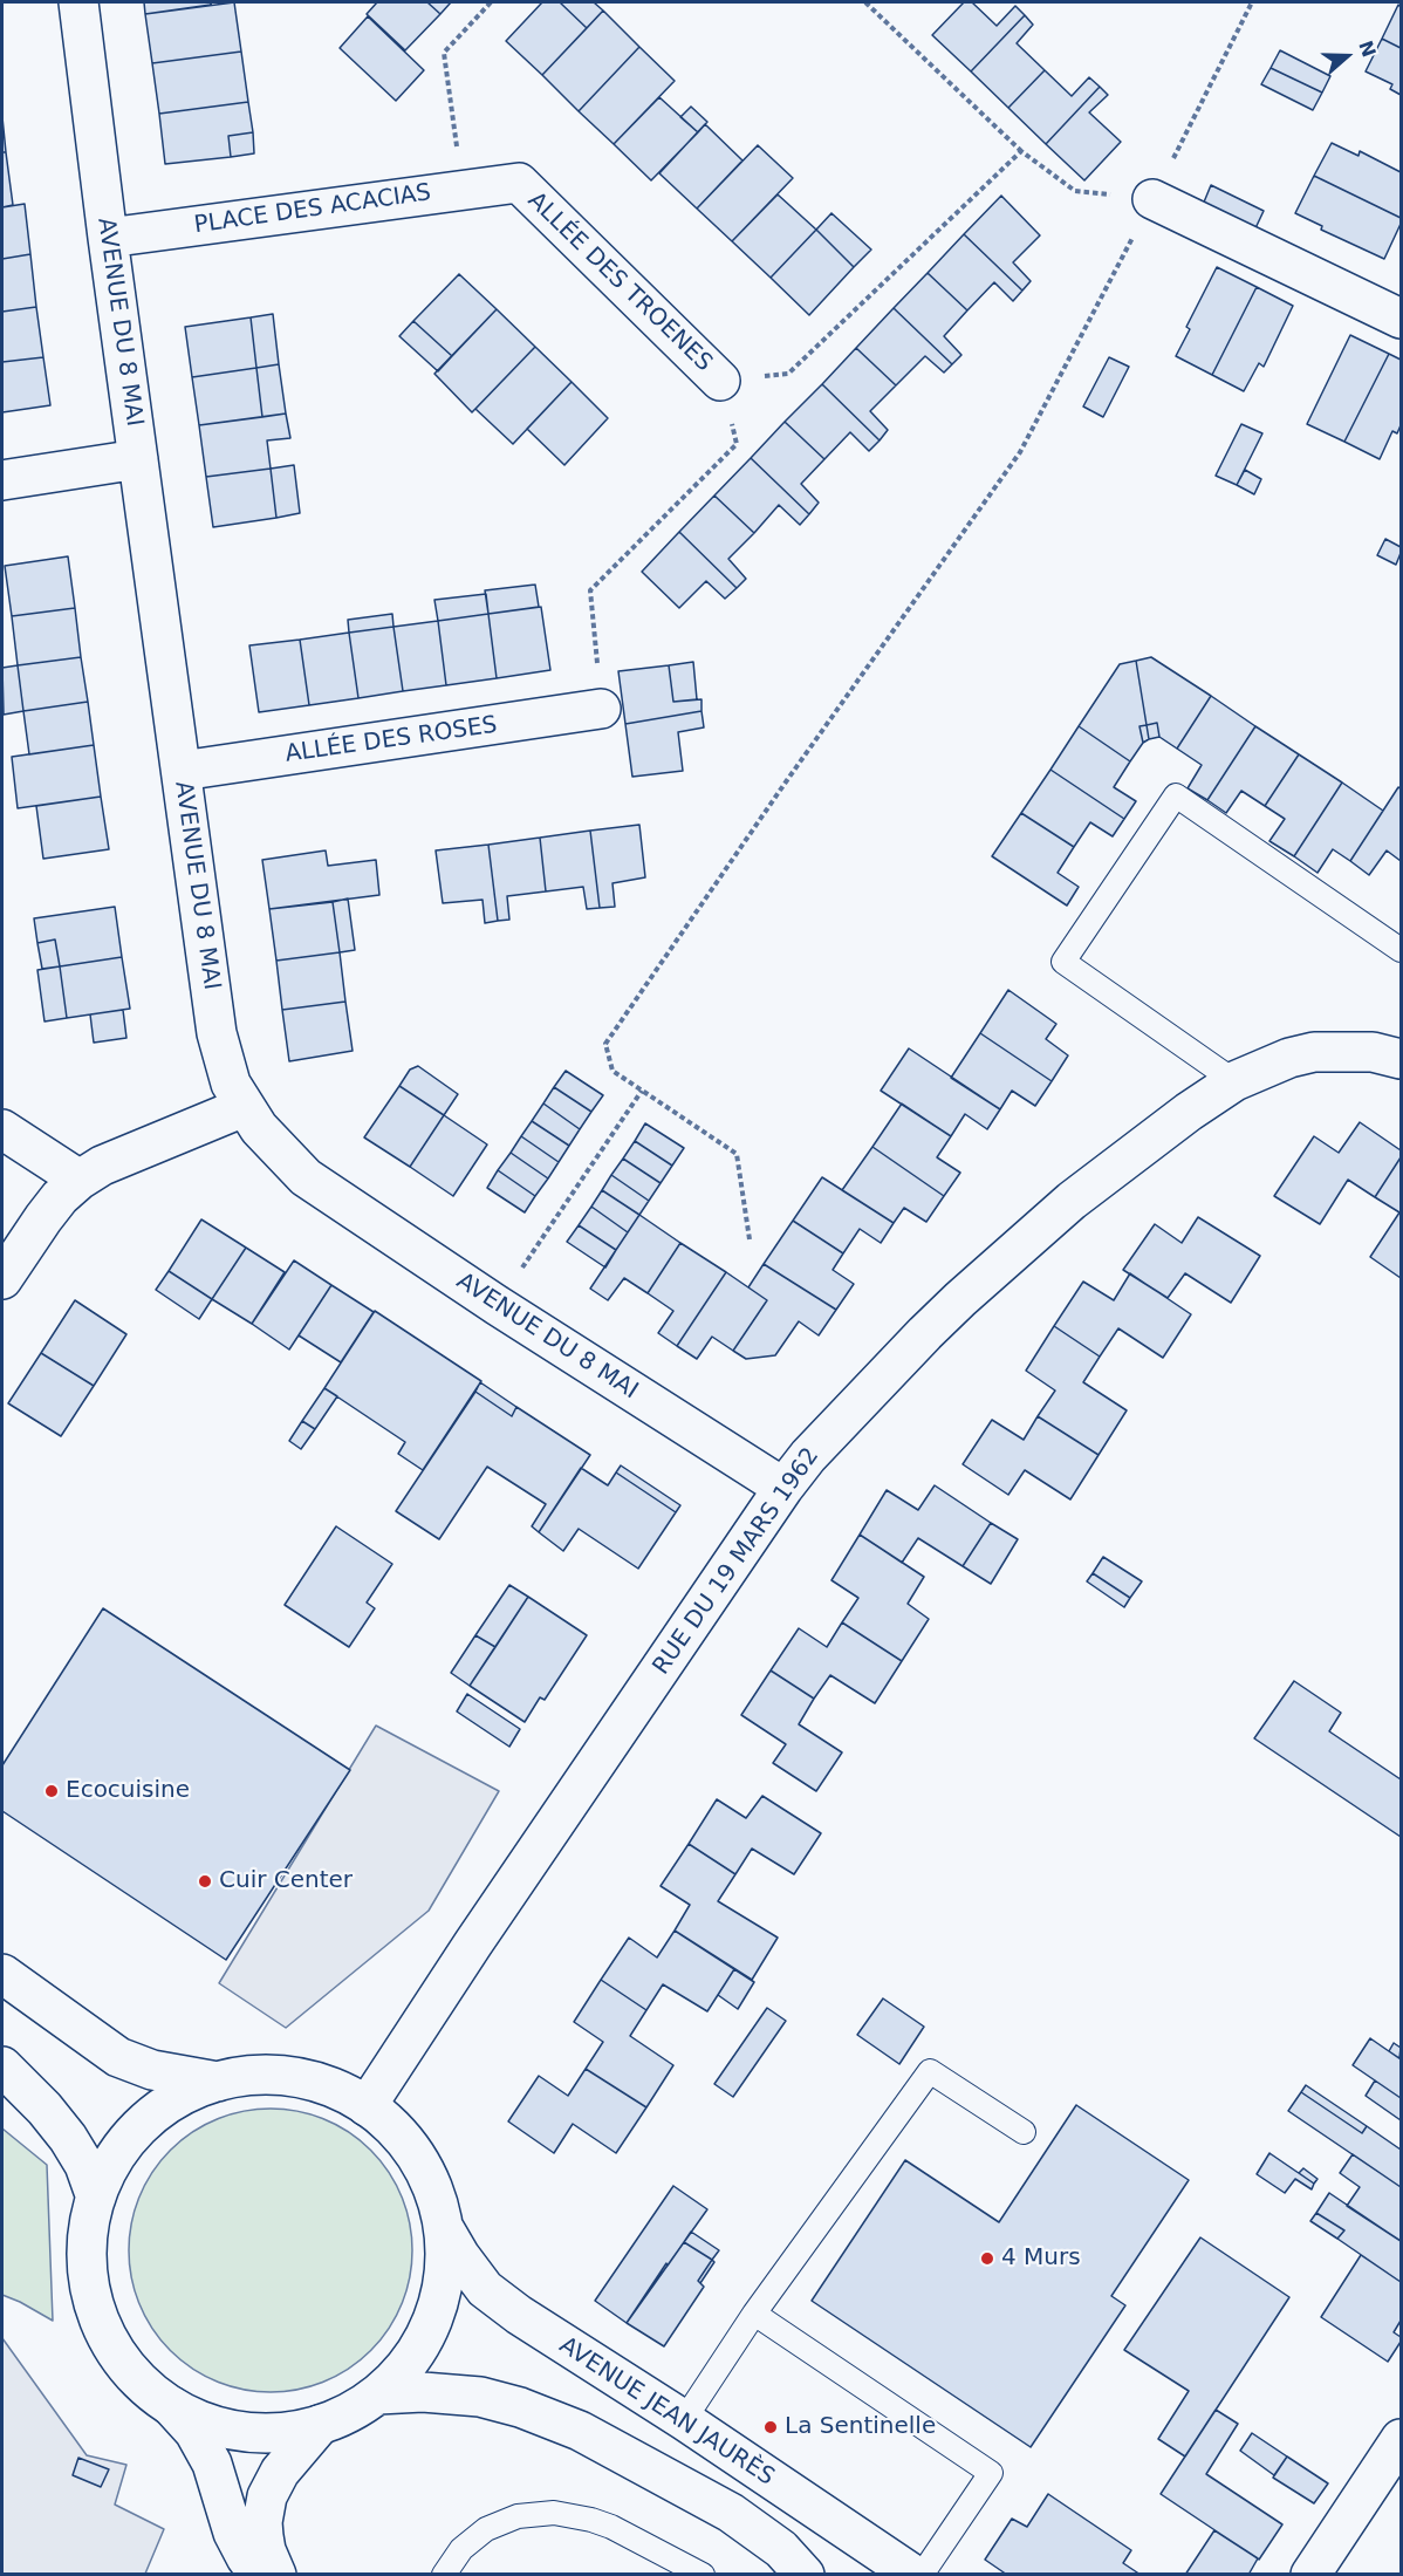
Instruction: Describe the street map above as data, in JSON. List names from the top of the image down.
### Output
{
  "streets": {
    "street": [
      "PLACE DES ACACIAS",
      "ALLÉE DES TROENES",
      "AVENUE DU 8 MAI",
      "ALLÉE DES ROSES",
      "RUE DU 19 MARS 1962",
      "AVENUE JEAN JAURÈS"
    ]
  },
  "crossings": [
    ["PLACE DES ACACIAS", "ALLÉE DES TROENES"],
    ["PLACE DES ACACIAS", "AVENUE DU 8 MAI"],
    ["AVENUE DU 8 MAI", "ALLÉE DES ROSES"],
    ["AVENUE DU 8 MAI", "RUE DU 19 MARS 1962"]
  ],
  "places": [
    "Ecocuisine",
    "Cuir Center",
    "4 Murs",
    "La Sentinelle"
  ],
  "north": "right"
}
